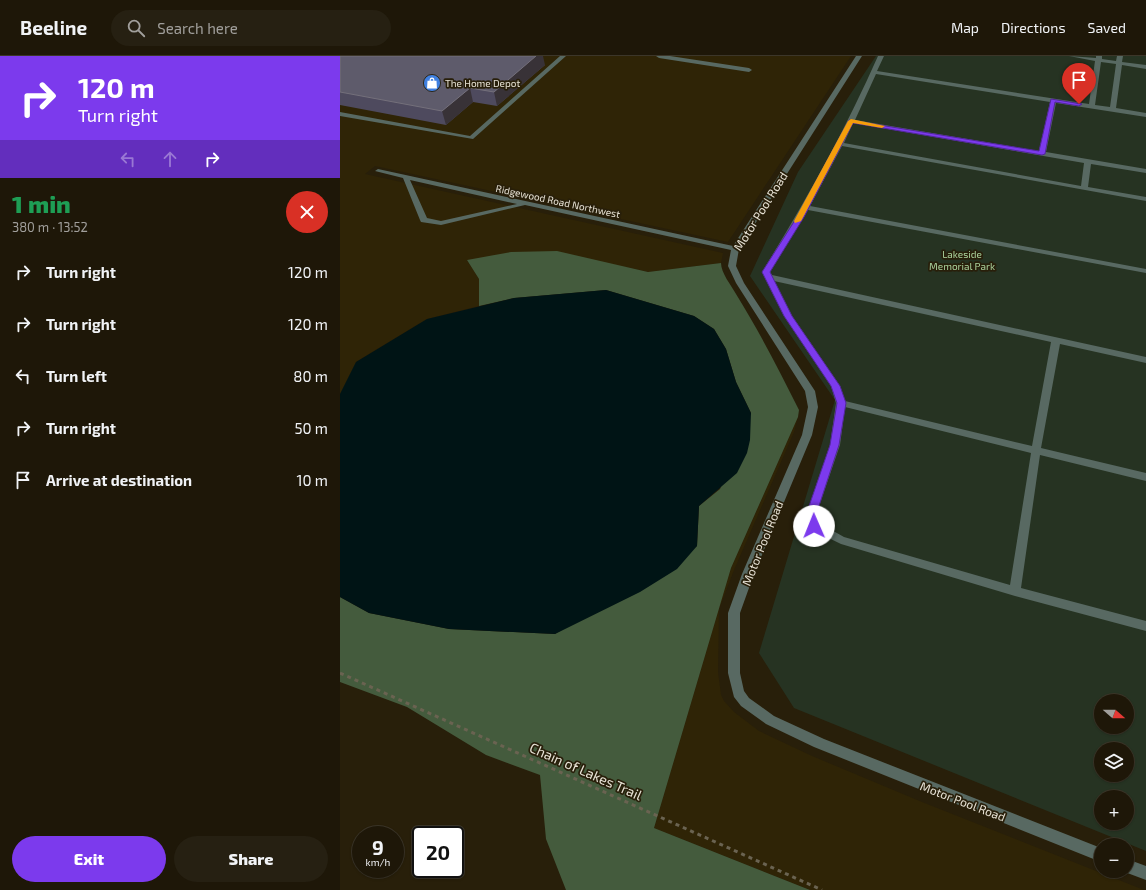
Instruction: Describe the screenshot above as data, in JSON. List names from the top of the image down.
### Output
{
  "streets": {
    "street": ["Ridgewood Road Northwest", "Motor Pool Road"],
    "path": ["Chain of Lakes Trail"]
  },
  "crossings": [
    ["Ridgewood Road Northwest", "Motor Pool Road"]
  ],
  "parks": ["Lakeside Memorial Park"],
  "places": {
    "shop": ["The Home Depot"]
  },
  "north": "right",
  "page": {
    "header": "Beeline",
    "search": "Search here",
    "nav": ["Map", "Directions", "Saved"],
    "turn": ["120 m", "Turn right"],
    "heading": ["1 min", "380 m · 13:52"],
    "list": [
      {
        "name": "Turn right",
        "value": "120 m"
      },
      {
        "name": "Turn right",
        "value": "120 m"
      },
      {
        "name": "Turn left",
        "value": "80 m"
      },
      {
        "name": "Turn right",
        "value": "50 m"
      },
      {
        "name": "Arrive at destination",
        "value": "10 m"
      }
    ],
    "map_buttons": ["+", "−"],
    "speed": "9 km/h",
    "limit": "20",
    "buttons": ["Exit", "Share"]
  }
}
